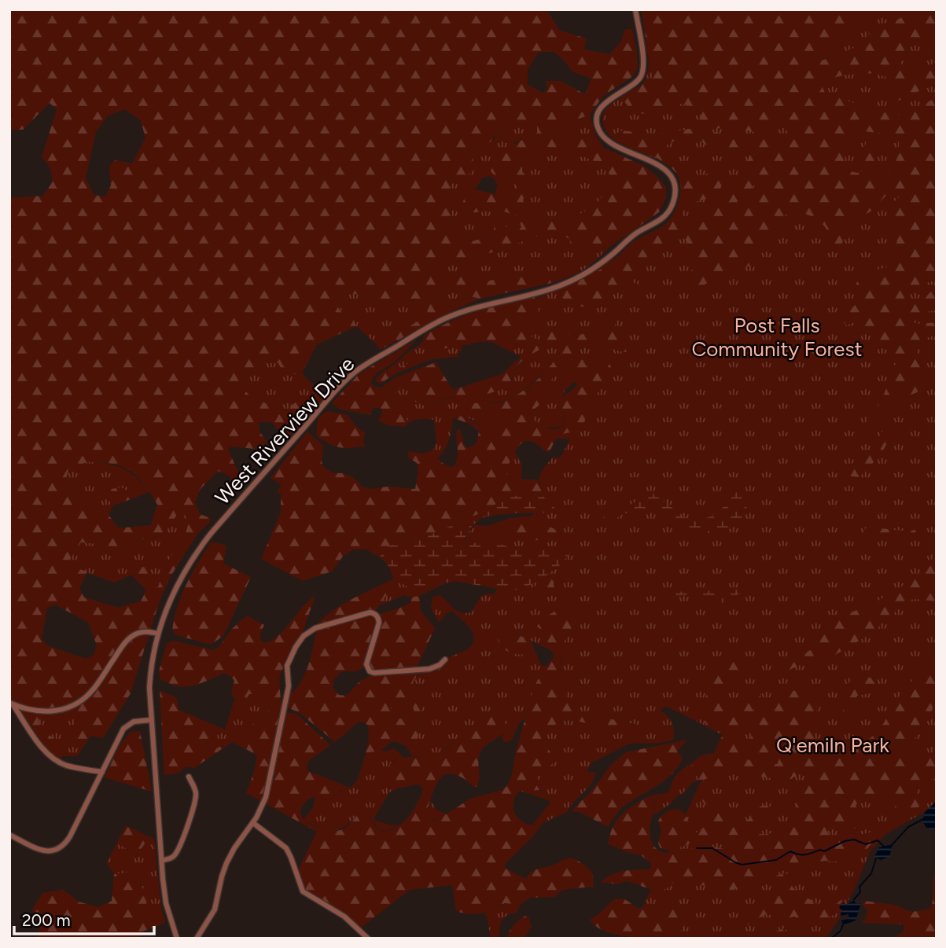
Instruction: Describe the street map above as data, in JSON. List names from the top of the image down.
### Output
{
  "streets": {
    "street": ["West Riverview Drive"]
  },
  "parks": ["Post Falls Community Forest", "Q'emiln Park"],
  "scale_bar": "200 m"
}
